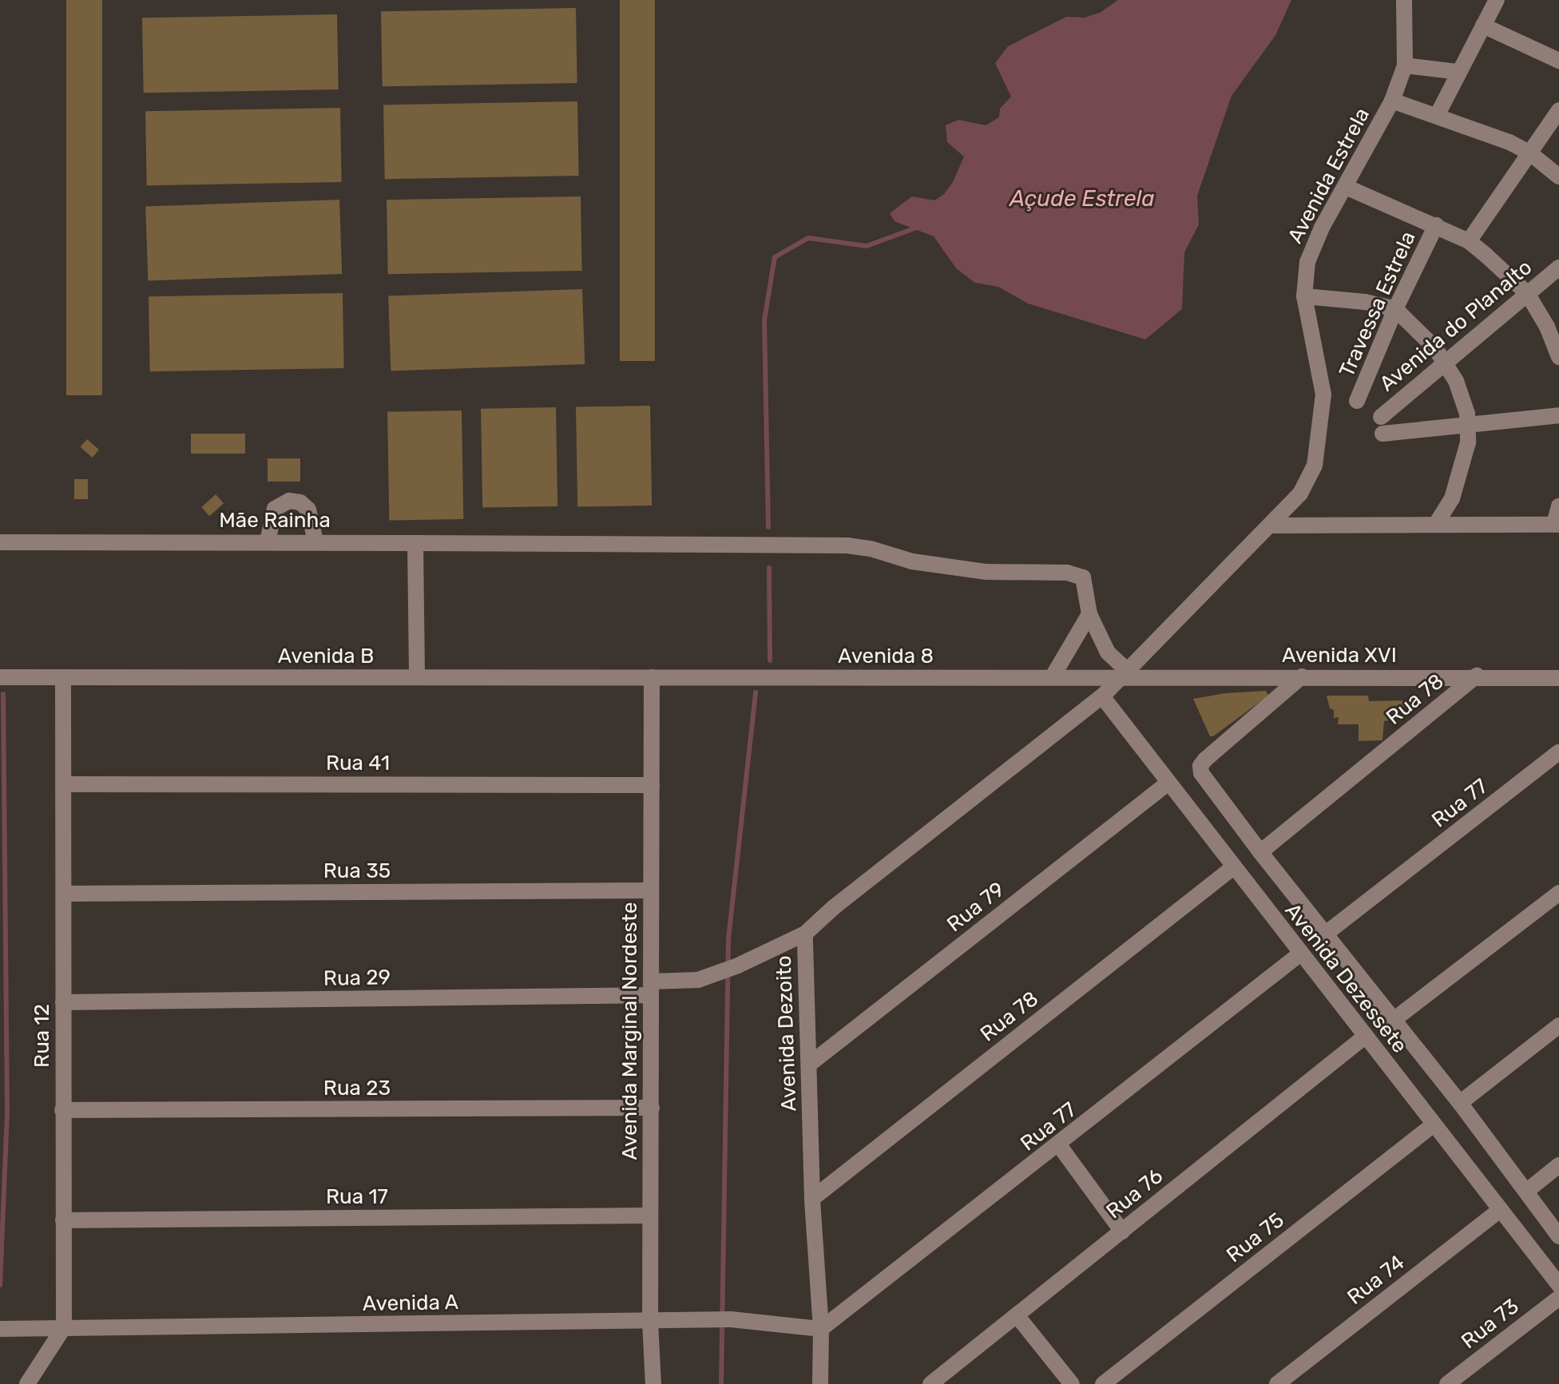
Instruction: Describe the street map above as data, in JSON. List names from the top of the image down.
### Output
{
  "streets": {
    "street": [
      "Avenida Estrela",
      "Travessa Estrela",
      "Avenida do Planalto",
      "Mãe Rainha",
      "Avenida XVI",
      "Avenida B",
      "Avenida 8",
      "Rua 78",
      "Rua 41",
      "Rua 77",
      "Rua 35",
      "Rua 79",
      "Rua 29",
      "Avenida Dezessete",
      "Avenida Marginal Nordeste",
      "Avenida Dezoito",
      "Rua 12",
      "Rua 23",
      "Rua 76",
      "Rua 17",
      "Rua 75",
      "Rua 74",
      "Avenida A",
      "Rua 73"
    ]
  },
  "crossings": [
    ["Avenida Estrela", "Avenida XVI"],
    ["Avenida Estrela", "Avenida 8"],
    ["Avenida Estrela", "Avenida Dezoito"],
    ["Avenida XVI", "Avenida 8"],
    ["Avenida XVI", "Rua 78"],
    ["Avenida XVI", "Avenida Dezessete"],
    ["Avenida XVI", "Avenida Dezoito"],
    ["Avenida B", "Avenida 8"],
    ["Avenida B", "Avenida Marginal Nordeste"],
    ["Avenida B", "Rua 12"],
    ["Avenida 8", "Avenida Marginal Nordeste"],
    ["Avenida 8", "Avenida Dezoito"],
    ["Rua 78", "Avenida Dezessete"],
    ["Rua 78", "Avenida Dezoito"],
    ["Rua 41", "Avenida Marginal Nordeste"],
    ["Rua 41", "Rua 12"],
    ["Rua 77", "Avenida Dezessete"],
    ["Rua 77", "Avenida Dezoito"],
    ["Rua 77", "Avenida A"],
    ["Rua 35", "Avenida Marginal Nordeste"],
    ["Rua 35", "Rua 12"],
    ["Rua 79", "Avenida Dezessete"],
    ["Rua 79", "Avenida Dezoito"],
    ["Rua 29", "Avenida Marginal Nordeste"],
    ["Rua 29", "Avenida Dezoito"],
    ["Rua 29", "Rua 12"],
    ["Avenida Dezessete", "Avenida Dezoito"],
    ["Avenida Dezessete", "Rua 76"],
    ["Avenida Dezessete", "Rua 75"],
    ["Avenida Dezessete", "Rua 74"],
    ["Avenida Marginal Nordeste", "Rua 23"],
    ["Avenida Marginal Nordeste", "Rua 17"],
    ["Avenida Marginal Nordeste", "Avenida A"],
    ["Avenida Dezoito", "Avenida A"],
    ["Rua 12", "Rua 23"],
    ["Rua 12", "Rua 17"],
    ["Rua 12", "Avenida A"]
  ],
  "water": ["Açude Estrela"]
}
